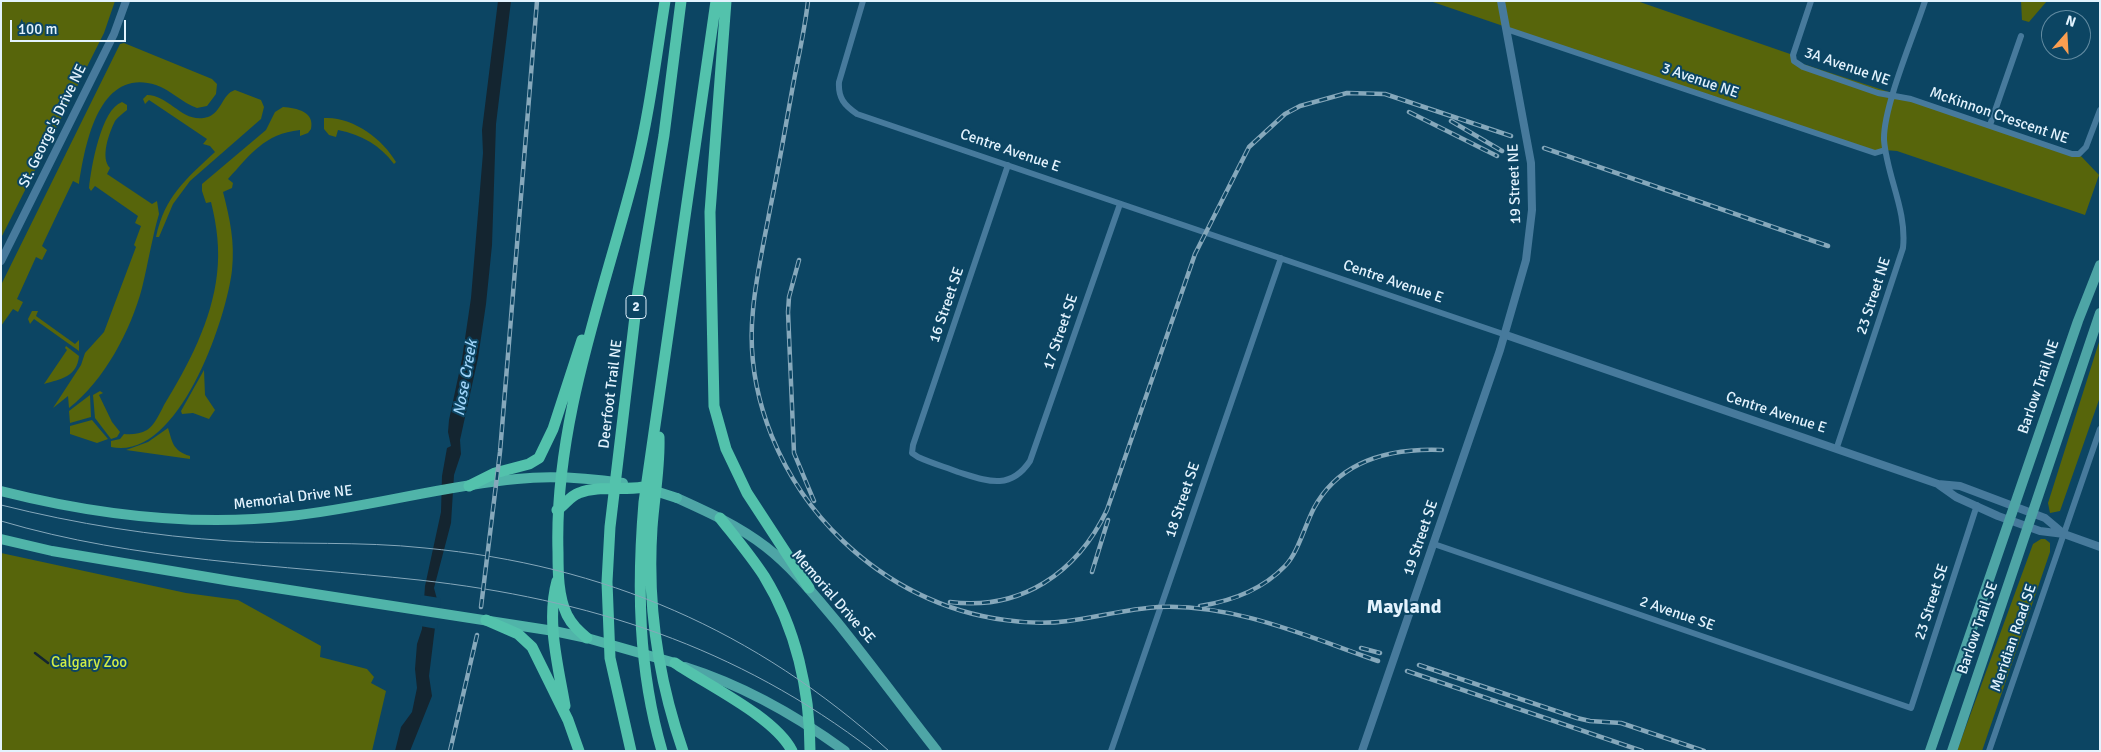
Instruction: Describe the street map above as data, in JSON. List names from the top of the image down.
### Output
{
  "streets": {
    "highway": [
      "2",
      "Deerfoot Trail NE",
      "Memorial Drive NE",
      "Memorial Drive SE"
    ],
    "main road": ["Barlow Trail NE", "Barlow Trail SE"],
    "street": [
      "3A Avenue NE",
      "3 Avenue NE",
      "McKinnon Crescent NE",
      "St. George's Drive NE",
      "Centre Avenue E",
      "19 Street NE",
      "23 Street NE",
      "16 Street SE",
      "17 Street SE",
      "18 Street SE",
      "19 Street SE",
      "23 Street SE",
      "2 Avenue SE",
      "Meridian Road SE"
    ]
  },
  "crossings": [
    ["3A Avenue NE", "McKinnon Crescent NE"],
    ["3A Avenue NE", "23 Street NE"],
    ["3 Avenue NE", "19 Street NE"],
    ["3 Avenue NE", "23 Street NE"],
    ["McKinnon Crescent NE", "23 Street NE"],
    ["Centre Avenue E", "19 Street NE"],
    ["Centre Avenue E", "23 Street NE"],
    ["Centre Avenue E", "16 Street SE"],
    ["Centre Avenue E", "17 Street SE"],
    ["Centre Avenue E", "Barlow Trail NE"],
    ["Centre Avenue E", "18 Street SE"],
    ["Centre Avenue E", "19 Street SE"],
    ["Centre Avenue E", "23 Street SE"],
    ["Centre Avenue E", "Barlow Trail SE"],
    ["Centre Avenue E", "Meridian Road SE"],
    ["19 Street NE", "19 Street SE"],
    ["16 Street SE", "17 Street SE"],
    ["Barlow Trail NE", "Barlow Trail SE"],
    ["19 Street SE", "2 Avenue SE"],
    ["23 Street SE", "2 Avenue SE"]
  ],
  "districts": ["Mayland"],
  "water": ["Nose Creek"],
  "parks": ["Calgary Zoo"],
  "scale_bar": "100 m",
  "north": "top"
}
